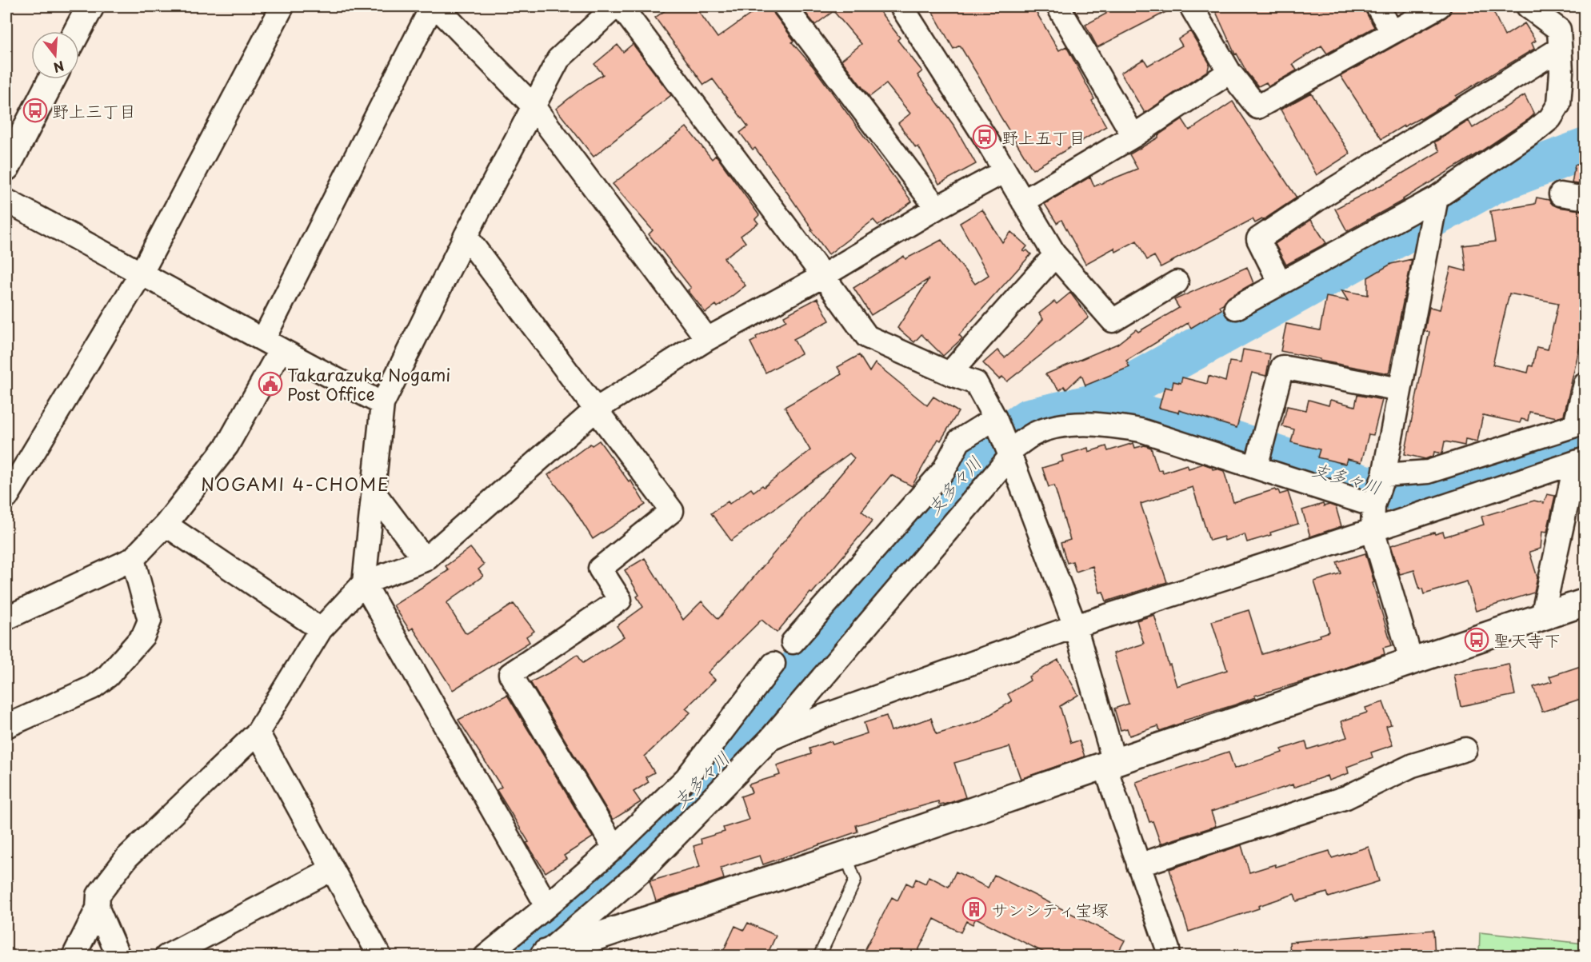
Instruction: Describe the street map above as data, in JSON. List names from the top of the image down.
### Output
{
  "districts": ["NOGAMI 4-CHOME"],
  "water": ["支多々川"],
  "places": {
    "bus stop": ["野上三丁目", "野上五丁目", "聖天寺下"],
    "public building": ["Takarazuka Nogami Post Office"],
    "building": ["サンシティ宝塚"]
  },
  "north": "bottom"
}
